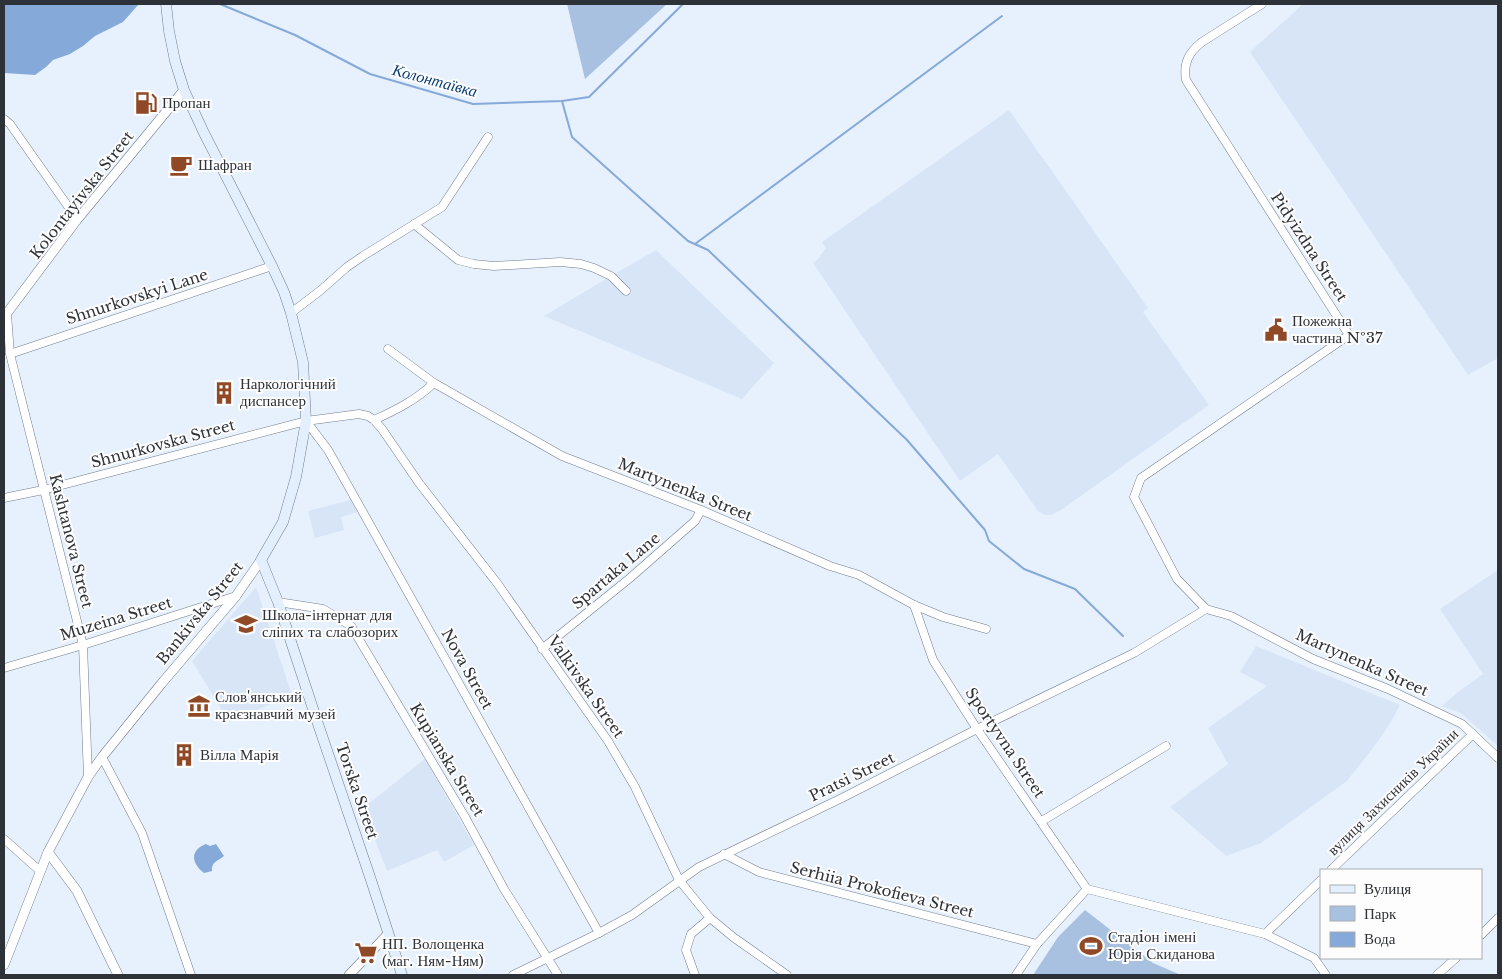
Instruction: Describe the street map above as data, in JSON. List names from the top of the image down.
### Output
{
  "streets": {
    "main road": ["Bankivska Street", "Torska Street"],
    "street": [
      "Kolontayivska Street",
      "Pidyizdna Street",
      "Shnurkovskyi Lane",
      "Shnurkovska Street",
      "Martynenka Street",
      "Kashtanova Street",
      "Spartaka Lane",
      "Muzeina Street",
      "Nova Street",
      "Valkivska Street",
      "Sportyvna Street",
      "Kupianska Street",
      "Pratsi Street",
      "вулиця Захисників України",
      "Serhiia Prokofieva Street"
    ]
  },
  "crossings": [
    ["Kolontayivska Street", "Kashtanova Street"],
    ["Kolontayivska Street", "Bankivska Street"],
    ["Pidyizdna Street", "Martynenka Street"],
    ["Pidyizdna Street", "Pratsi Street"],
    ["Shnurkovskyi Lane", "Kashtanova Street"],
    ["Shnurkovskyi Lane", "Bankivska Street"],
    ["Shnurkovska Street", "Kashtanova Street"],
    ["Shnurkovska Street", "Bankivska Street"],
    ["Shnurkovska Street", "Nova Street"],
    ["Shnurkovska Street", "Valkivska Street"],
    ["Martynenka Street", "Spartaka Lane"],
    ["Martynenka Street", "Sportyvna Street"],
    ["Martynenka Street", "Pratsi Street"],
    ["Martynenka Street", "вулиця Захисників України"],
    ["Kashtanova Street", "Bankivska Street"],
    ["Kashtanova Street", "Muzeina Street"],
    ["Spartaka Lane", "Valkivska Street"],
    ["Bankivska Street", "Muzeina Street"],
    ["Bankivska Street", "Nova Street"],
    ["Bankivska Street", "Torska Street"],
    ["Nova Street", "Pratsi Street"],
    ["Valkivska Street", "Pratsi Street"],
    ["Sportyvna Street", "Pratsi Street"],
    ["Kupianska Street", "Pratsi Street"],
    ["Kupianska Street", "Torska Street"],
    ["Pratsi Street", "Serhiia Prokofieva Street"]
  ],
  "water": ["Колонтаївка"],
  "places": {
    "fuel station": ["Пропан"],
    "cafe": ["Шафран"],
    "public building": ["Пожежна частина №37"],
    "building": ["Наркологічний диспансер", "Вілла Марія"],
    "school or university": ["Школа-інтернат для сліпих та слабозорих"],
    "museum": ["Слов'янський краєзнавчий музей"],
    "sports": ["Стадiон імені Юрія Скиданова"],
    "supermarket": ["НП. Волощенка (маг. Ням-Ням)"]
  },
  "legend": ["Вулиця", "Парк", "Вода"]
}
